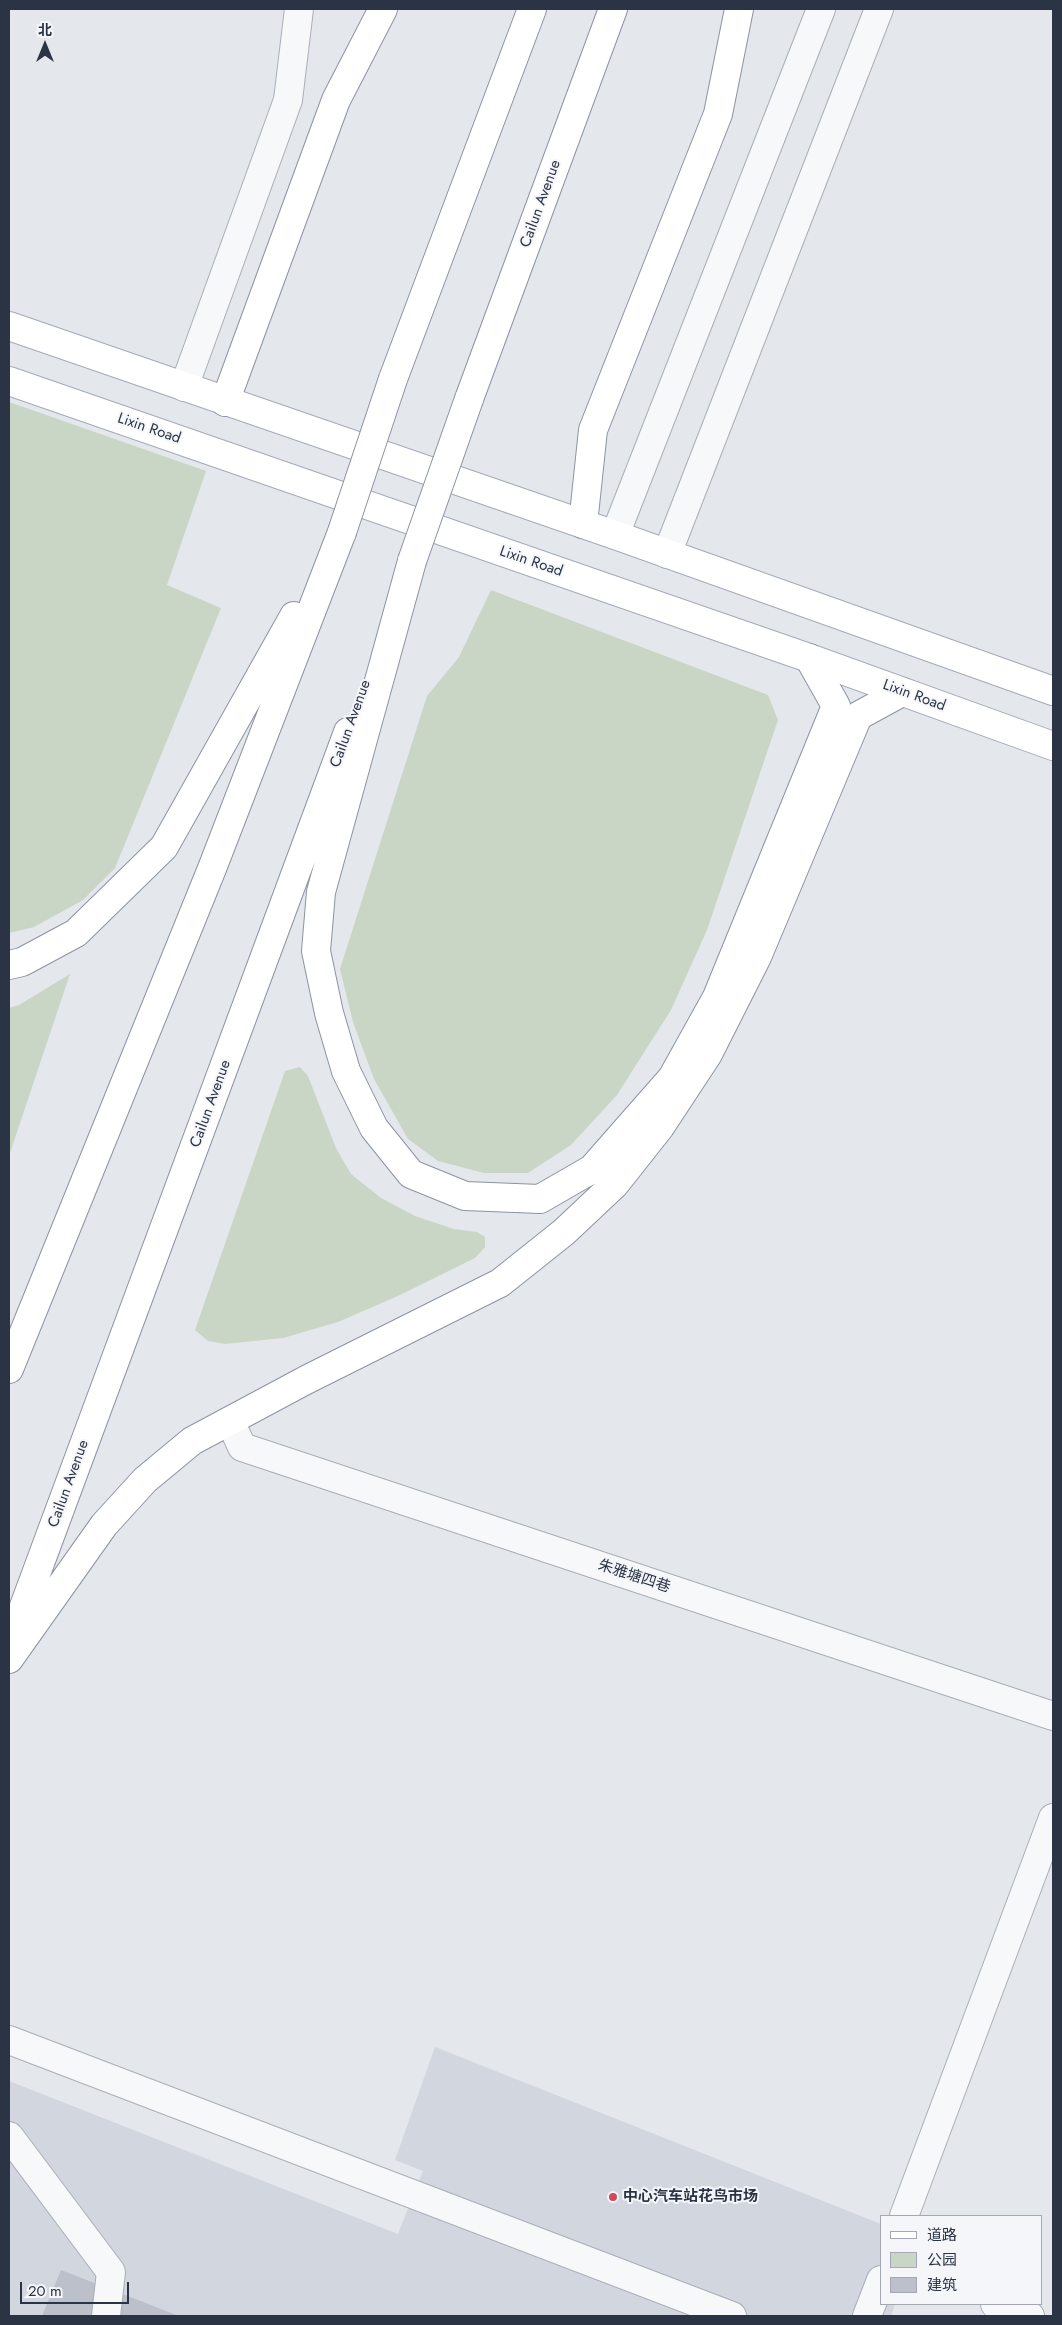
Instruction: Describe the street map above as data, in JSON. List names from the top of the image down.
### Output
{
  "streets": {
    "main road": ["Cailun Avenue", "Lixin Road"],
    "street": ["朱雅塘四巷"]
  },
  "places": ["中心汽车站花鸟市场"],
  "legend": ["道路", "公园", "建筑"],
  "scale_bar": "20 m",
  "north": "top"
}
